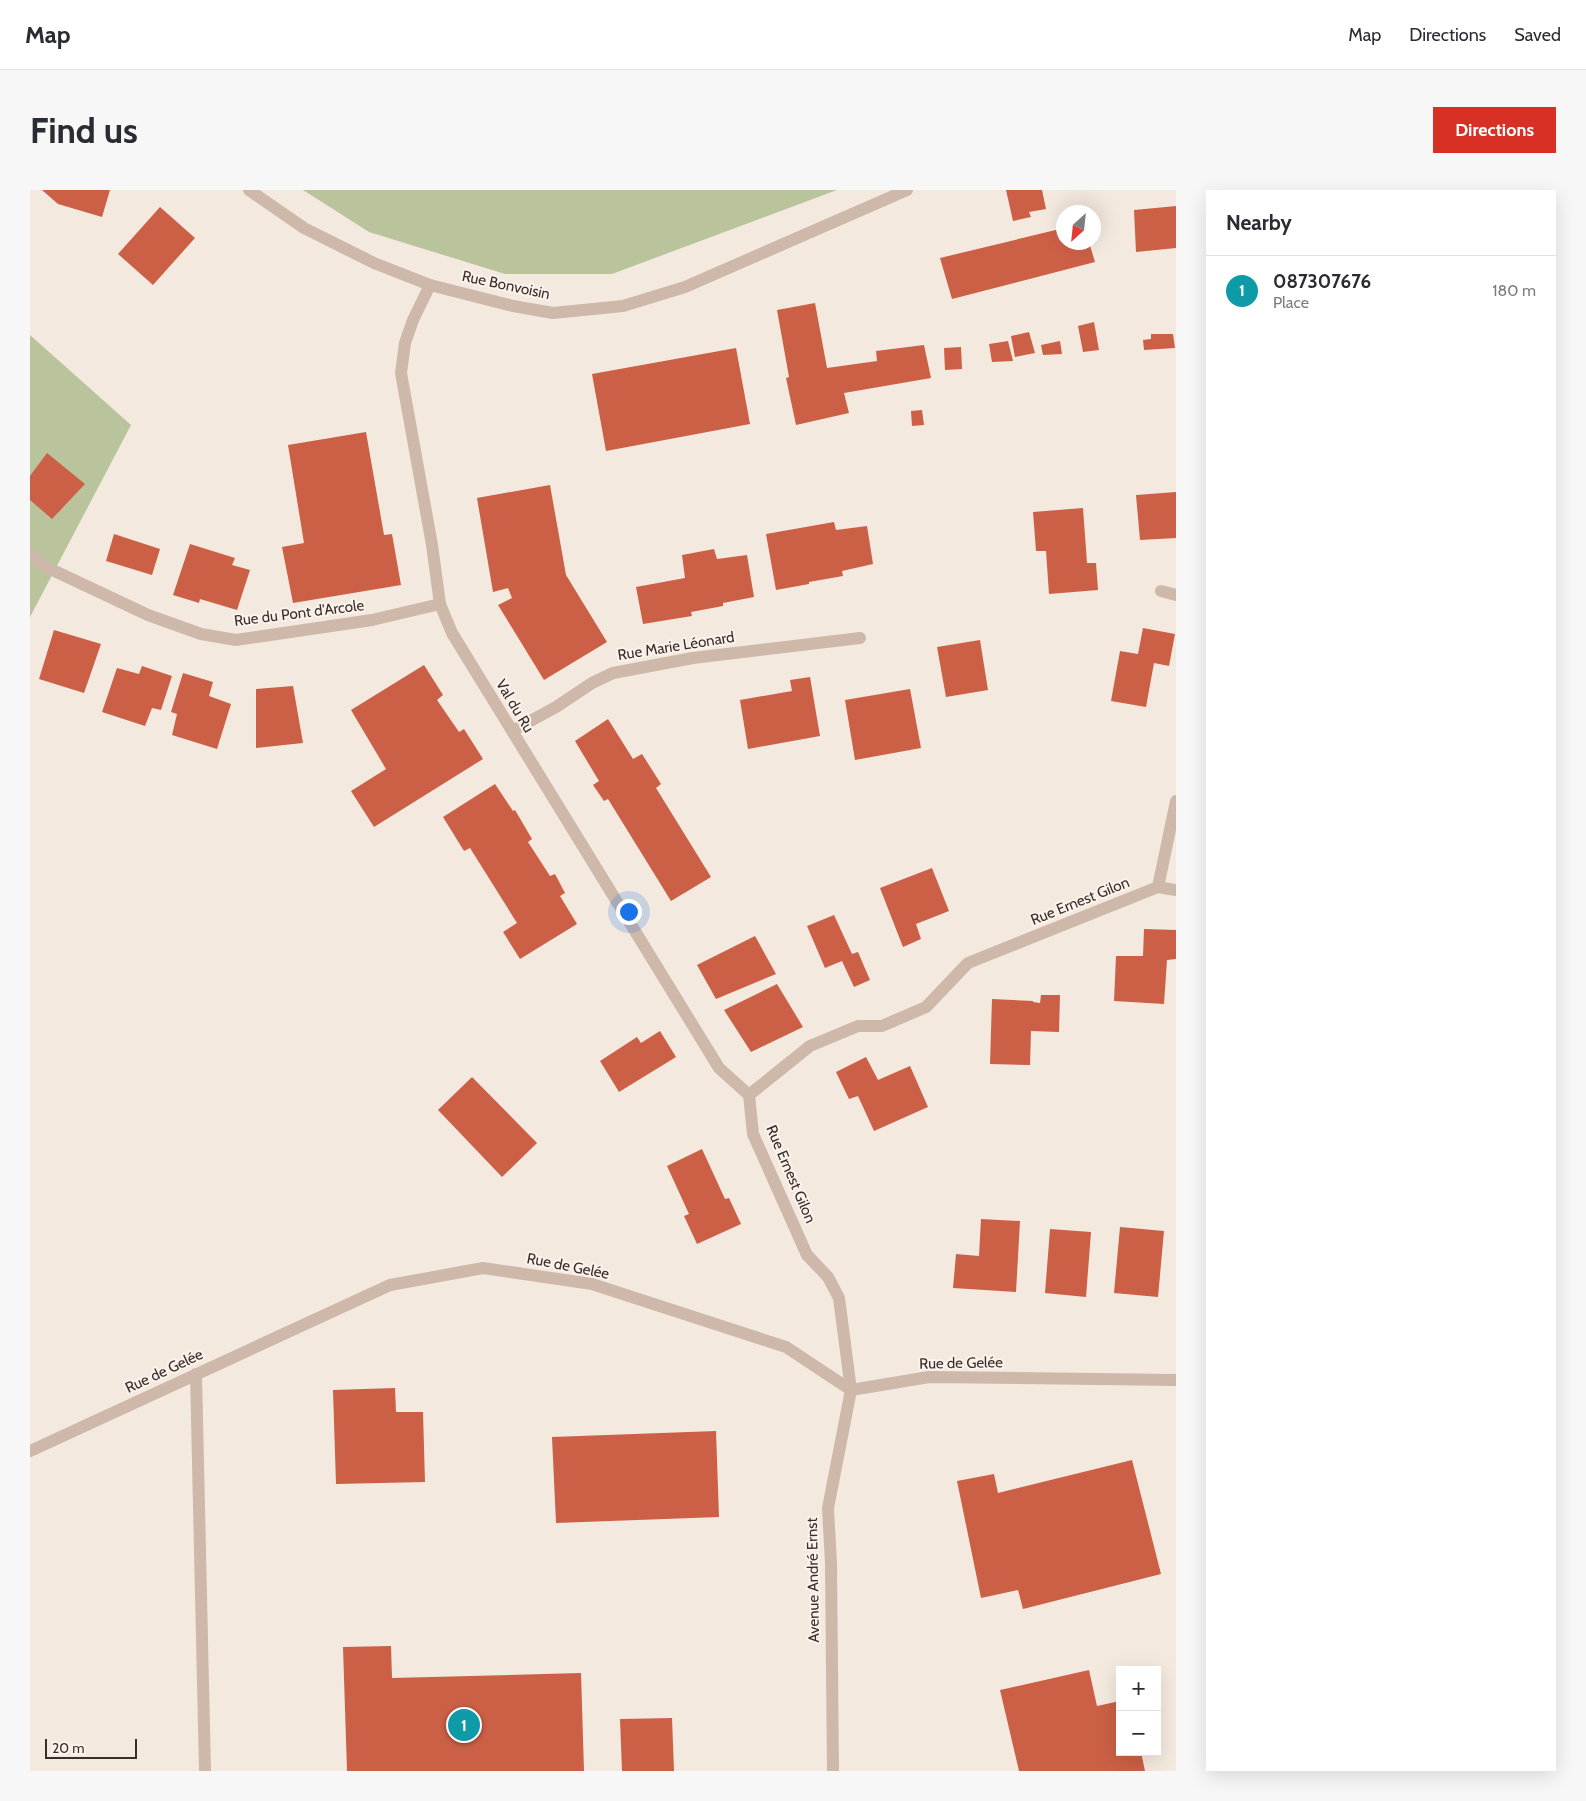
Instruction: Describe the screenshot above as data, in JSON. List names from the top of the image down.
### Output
{
  "streets": {
    "street": [
      "Rue Bonvoisin",
      "Rue du Pont d'Arcole",
      "Rue Marie Léonard",
      "Val du Ru",
      "Rue Ernest Gilon",
      "Rue de Gelée",
      "Avenue André Ernst"
    ]
  },
  "crossings": [
    ["Rue Bonvoisin", "Val du Ru"],
    ["Rue du Pont d'Arcole", "Val du Ru"],
    ["Rue Marie Léonard", "Val du Ru"],
    ["Val du Ru", "Rue Ernest Gilon"],
    ["Rue Ernest Gilon", "Rue de Gelée"],
    ["Rue Ernest Gilon", "Avenue André Ernst"],
    ["Rue de Gelée", "Avenue André Ernst"]
  ],
  "scale_bar": "20 m",
  "north": "bottom left",
  "page": {
    "header": "Map",
    "nav": ["Map", "Directions", "Saved"],
    "buttons": "Directions",
    "title": "Find us",
    "heading": "Nearby",
    "list": [
      {
        "mark": "1",
        "name": "087307676",
        "note": "Place",
        "value": "180 m"
      }
    ],
    "map_buttons": ["+", "−"],
    "pins": "1",
    "scale": "20 m"
  }
}
